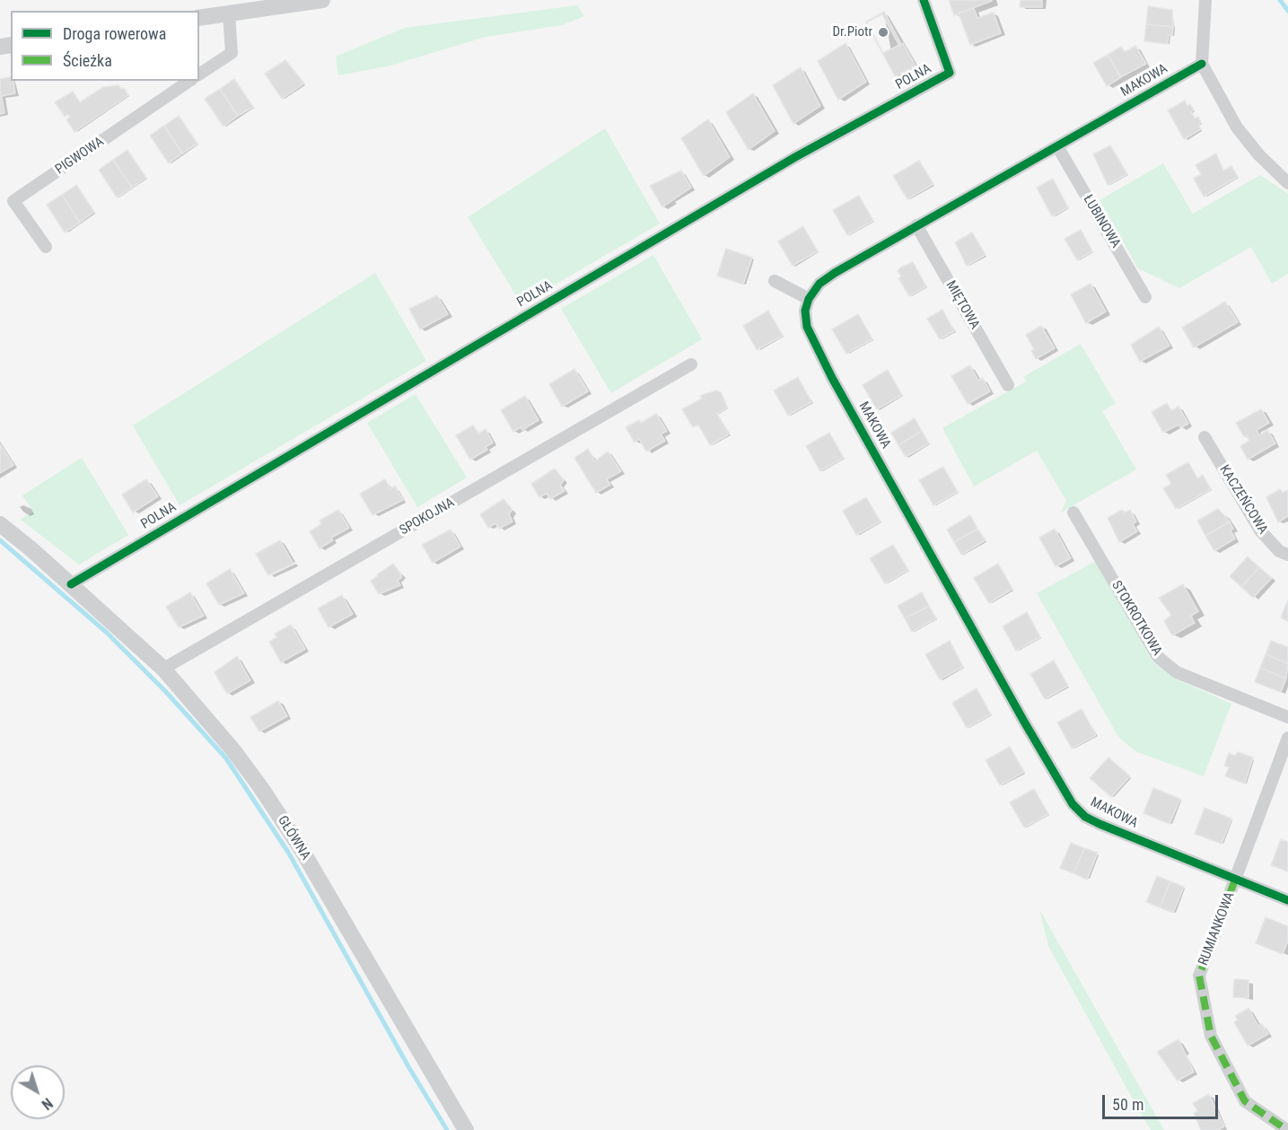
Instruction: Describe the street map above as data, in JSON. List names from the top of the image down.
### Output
{
  "streets": {
    "street": [
      "POLNA",
      "MAKOWA",
      "PIGWOWA",
      "ŁUBINOWA",
      "MIĘTOWA",
      "KACZEŃCOWA",
      "SPOKOJNA",
      "STOKROTKOWA",
      "GŁÓWNA",
      "RUMIANKOWA"
    ]
  },
  "crossings": [
    ["POLNA", "GŁÓWNA"],
    ["MAKOWA", "ŁUBINOWA"],
    ["MAKOWA", "MIĘTOWA"],
    ["MAKOWA", "RUMIANKOWA"],
    ["SPOKOJNA", "GŁÓWNA"]
  ],
  "places": ["Dr.Piotr"],
  "legend": ["Droga rowerowa", "Ścieżka"],
  "scale_bar": "50 m",
  "north": "bottom right"
}
